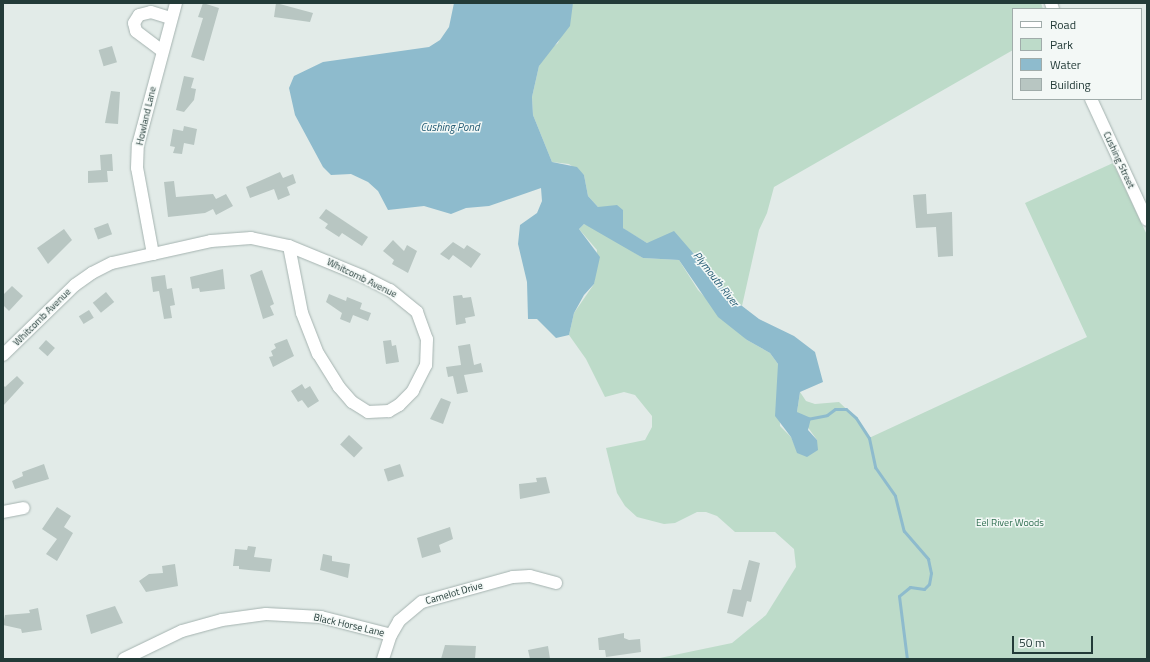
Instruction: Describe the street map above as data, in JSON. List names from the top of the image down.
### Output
{
  "streets": {
    "street": [
      "Howland Lane",
      "Cushing Street",
      "Whitcomb Avenue",
      "Camelot Drive",
      "Black Horse Lane"
    ]
  },
  "crossings": [
    ["Howland Lane", "Whitcomb Avenue"],
    ["Camelot Drive", "Black Horse Lane"]
  ],
  "water": ["Cushing Pond", "Plymouth River"],
  "parks": ["Eel River Woods"],
  "legend": [
    "Road",
    "Park",
    "Water",
    "Building"
  ],
  "scale_bar": "50 m"
}
